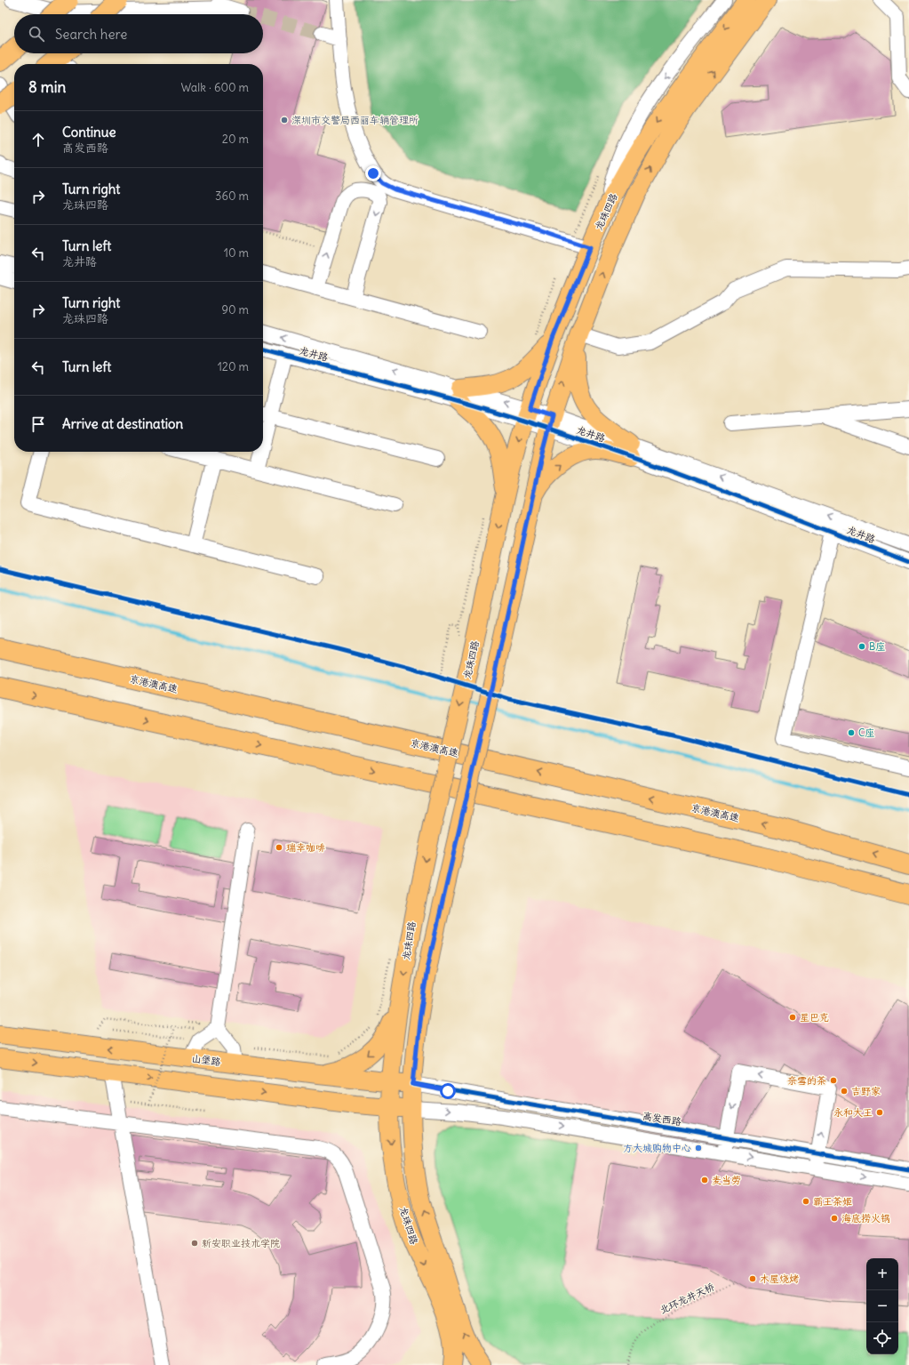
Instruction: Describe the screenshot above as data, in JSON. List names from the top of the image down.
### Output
{
  "streets": {
    "highway": ["京港澳高速"],
    "main road": ["龙珠四路", "山堡路"],
    "street": ["龙井路", "高发西路"],
    "path": ["北环龙井天桥"]
  },
  "crossings": [
    ["龙珠四路", "龙井路"],
    ["龙珠四路", "山堡路"],
    ["龙珠四路", "高发西路"],
    ["山堡路", "高发西路"]
  ],
  "places": [
    "深圳市交警局西丽车辆管理所",
    "B座",
    "C座",
    "瑞幸咖啡",
    "星巴克",
    "奈雪的茶",
    "吉野家",
    "永和大王",
    "方大城购物中心",
    "麦当劳",
    "霸王茶姬",
    "海底捞火锅",
    "新安职业技术学院",
    "木屋烧烤"
  ],
  "page": {
    "search": "Search here",
    "heading": ["8 min", "Walk · 600 m"],
    "list": [
      ["Continue", "高发西路", "20 m"],
      ["Turn right", "龙珠四路", "360 m"],
      ["Turn left", "龙井路", "10 m"],
      ["Turn right", "龙珠四路", "90 m"],
      ["Turn left", "120 m"],
      "Arrive at destination"
    ],
    "map_buttons": ["+", "−"]
  }
}
